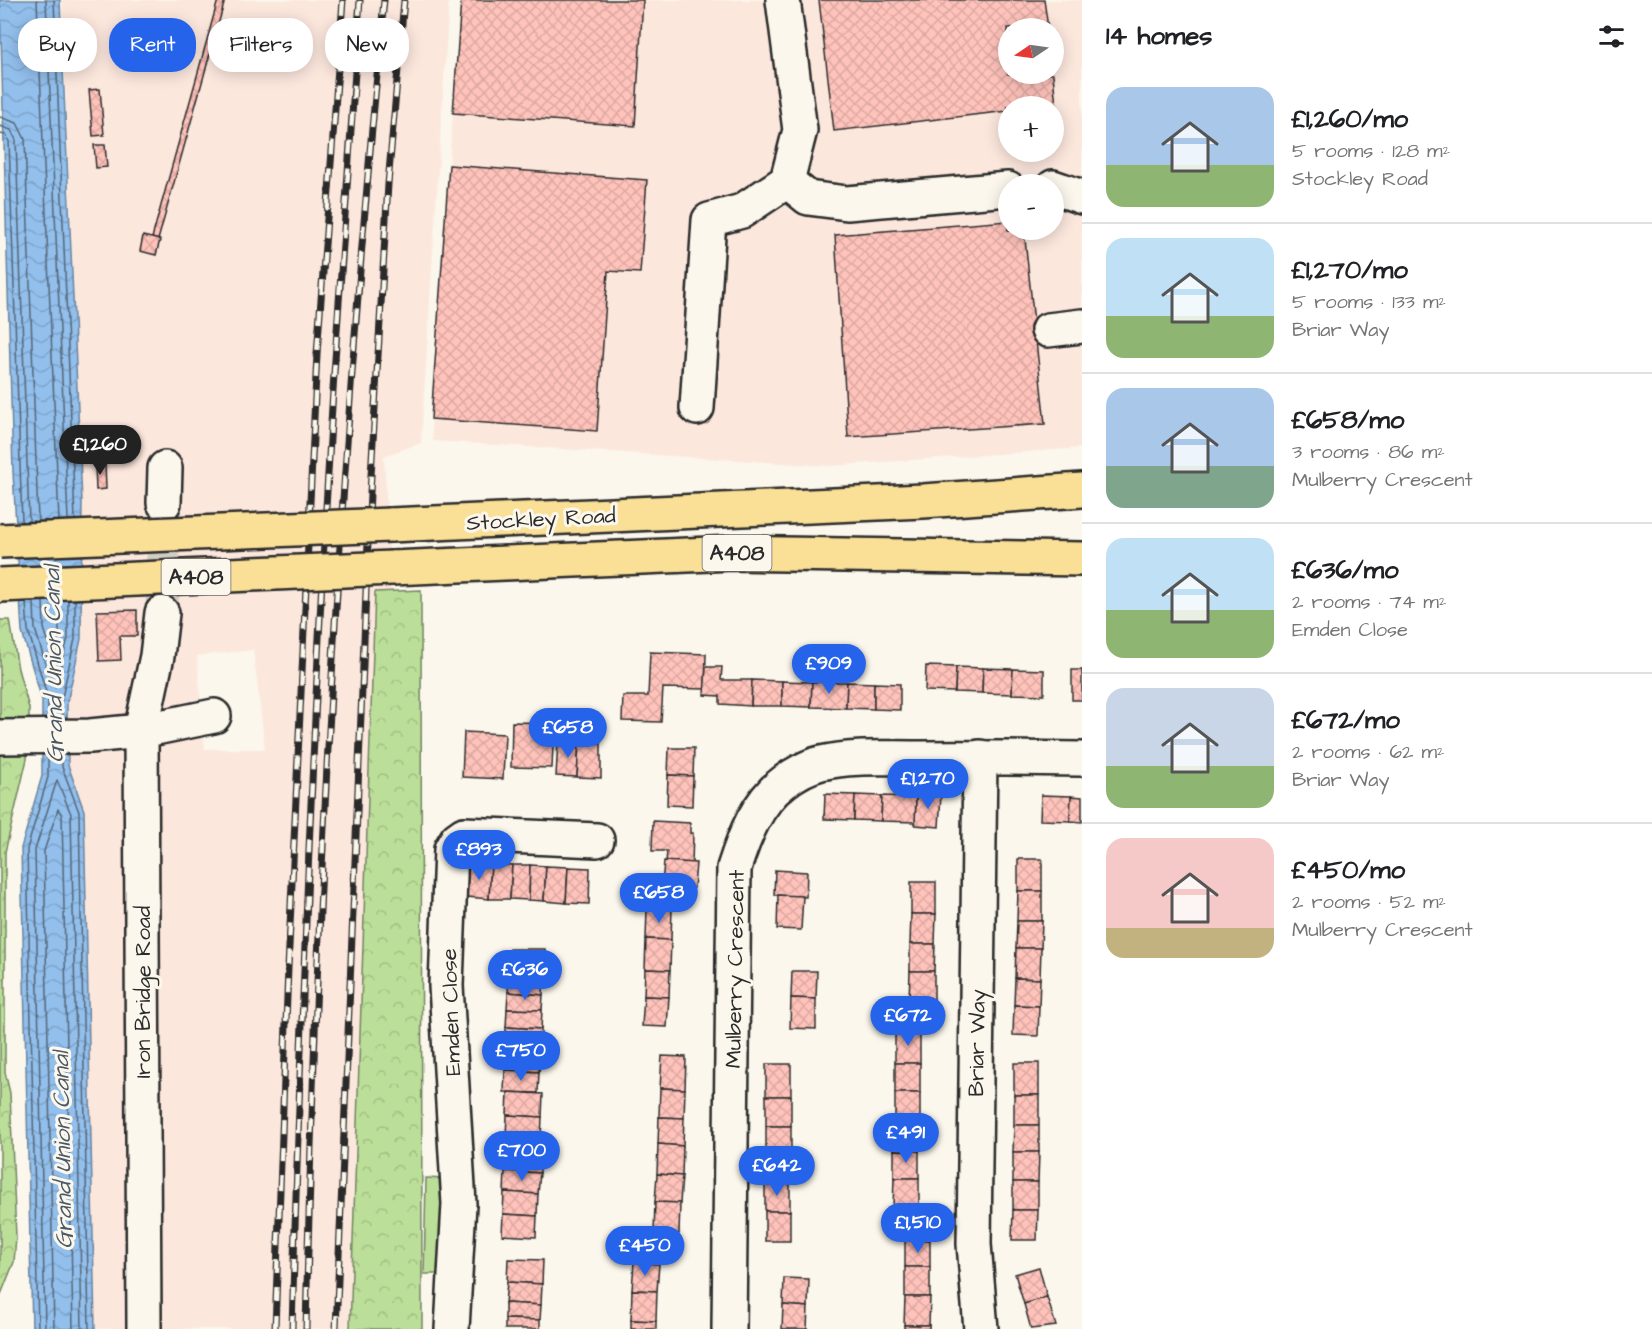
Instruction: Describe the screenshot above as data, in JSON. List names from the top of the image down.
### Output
{
  "streets": {
    "main road": ["Stockley Road", "A408"],
    "street": [
      "Mulberry Crescent",
      "Iron Bridge Road",
      "Emden Close",
      "Briar Way"
    ]
  },
  "crossings": [
    ["Mulberry Crescent", "Briar Way"]
  ],
  "water": ["Grand Union Canal"],
  "north": "left",
  "page": {
    "heading": "14 homes",
    "map_buttons": ["+", "−"],
    "chip": [
      "Buy",
      "Rent",
      "Filters",
      "New"
    ],
    "list": [
      {
        "name": "£1,260/mo",
        "note": "5 rooms · 128 m² · Stockley Road"
      },
      {
        "name": "£1,270/mo",
        "note": "5 rooms · 133 m² · Briar Way"
      },
      {
        "name": "£658/mo",
        "note": "3 rooms · 86 m² · Mulberry Crescent"
      },
      {
        "name": "£636/mo",
        "note": "2 rooms · 74 m² · Emden Close"
      },
      {
        "name": "£672/mo",
        "note": "2 rooms · 62 m² · Briar Way"
      },
      {
        "name": "£450/mo",
        "note": "2 rooms · 52 m² · Mulberry Crescent"
      }
    ],
    "price": [
      "£1,260",
      "£909",
      "£658",
      "£1,270",
      "£893",
      "£658",
      "£636",
      "£672",
      "£750",
      "£491",
      "£700",
      "£642",
      "£1,510",
      "£450"
    ]
  }
}
